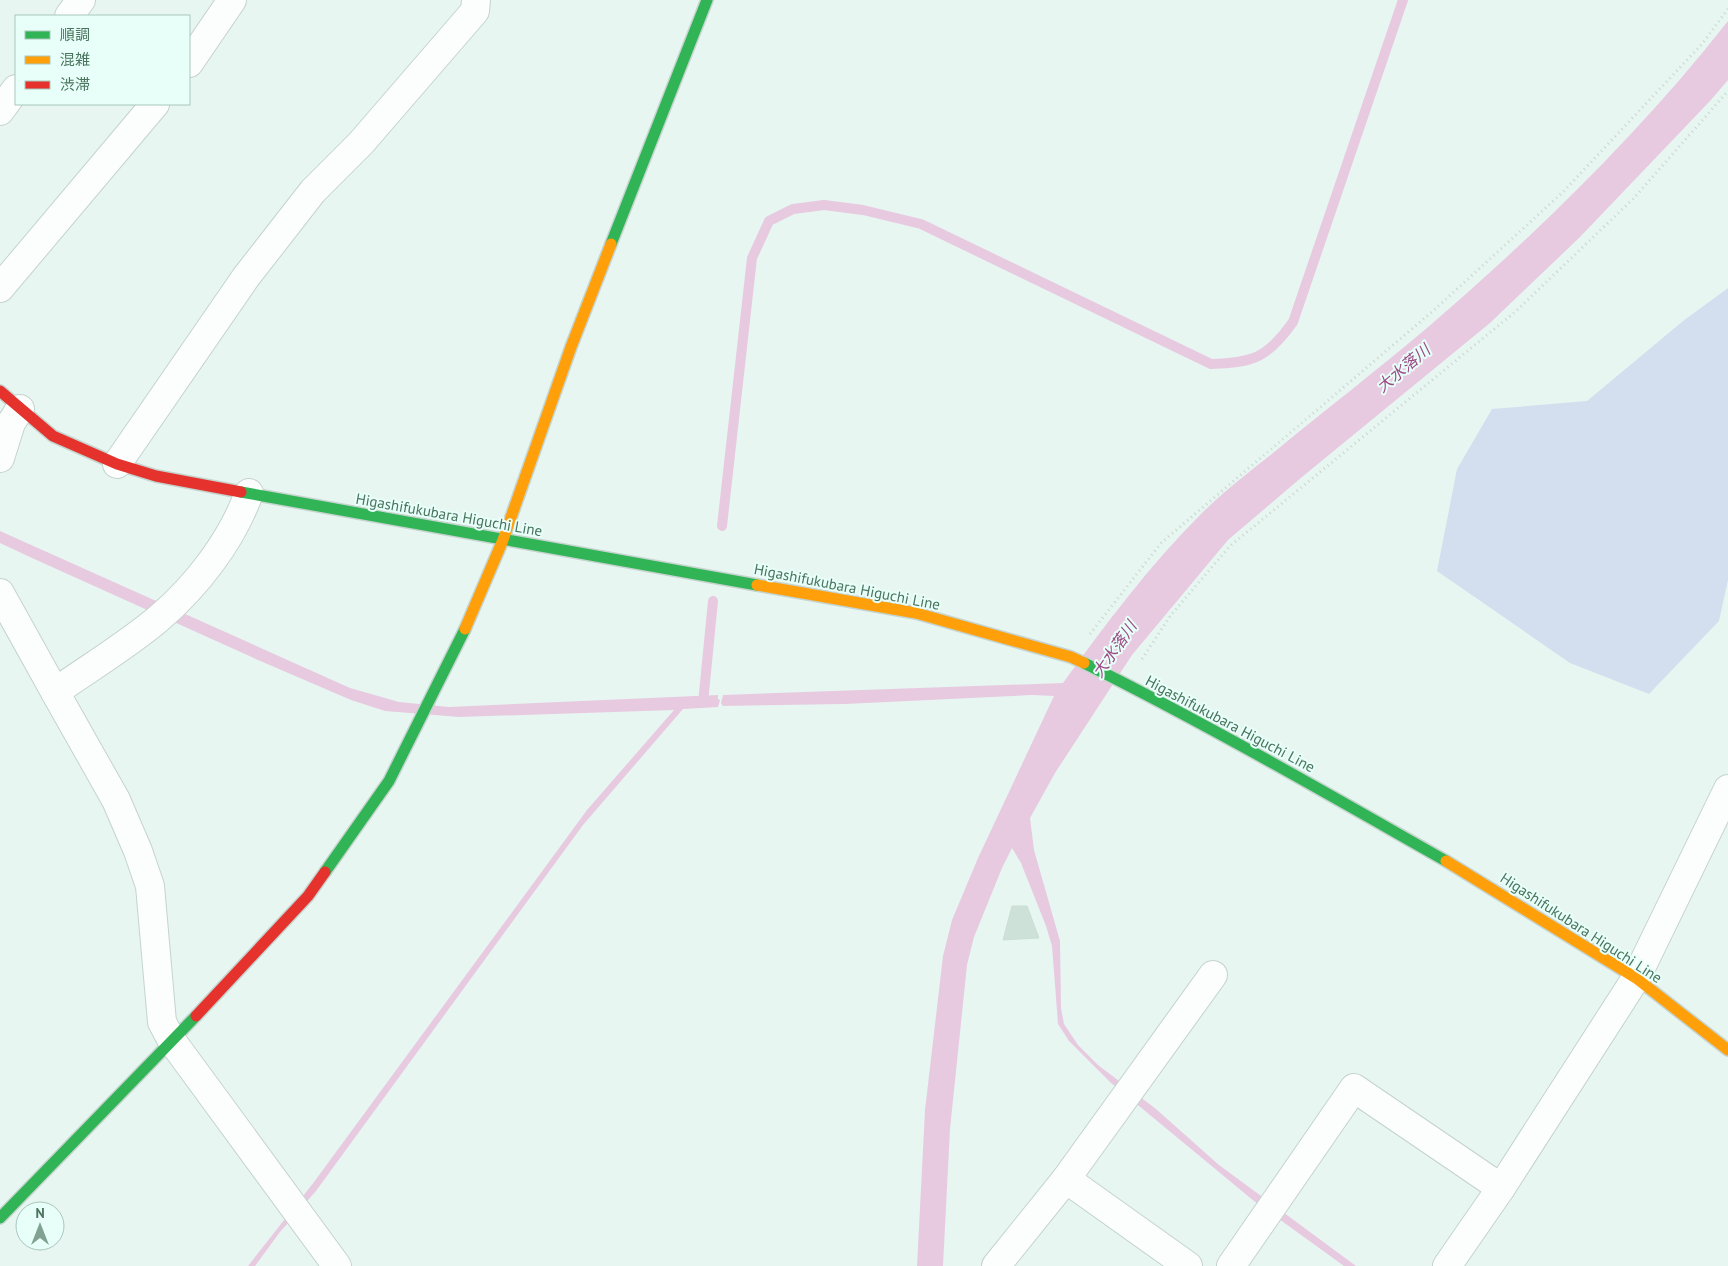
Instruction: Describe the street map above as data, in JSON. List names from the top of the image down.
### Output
{
  "streets": {
    "main road": ["Higashifukubara Higuchi Line"]
  },
  "water": ["大水落川"],
  "legend": ["順調", "混雑", "渋滞"],
  "north": "top"
}
